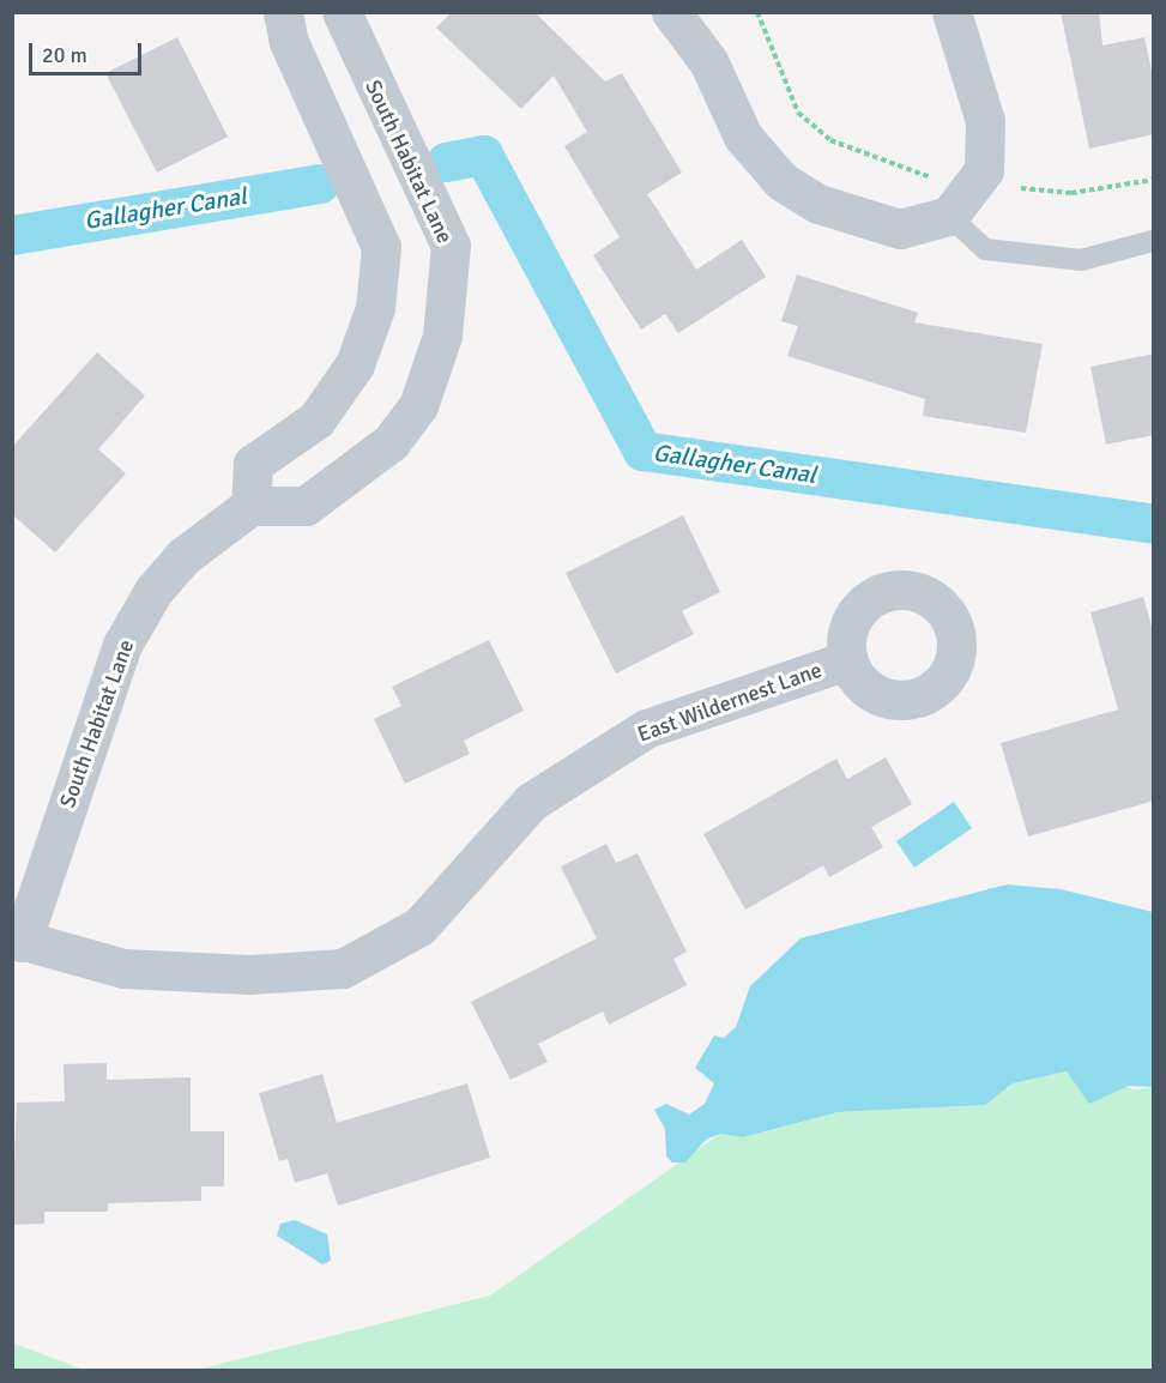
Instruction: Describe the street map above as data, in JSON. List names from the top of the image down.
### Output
{
  "streets": {
    "street": ["South Habitat Lane", "East Wildernest Lane"]
  },
  "crossings": [
    ["South Habitat Lane", "East Wildernest Lane"]
  ],
  "water": ["Gallagher Canal"],
  "scale_bar": "20 m"
}
